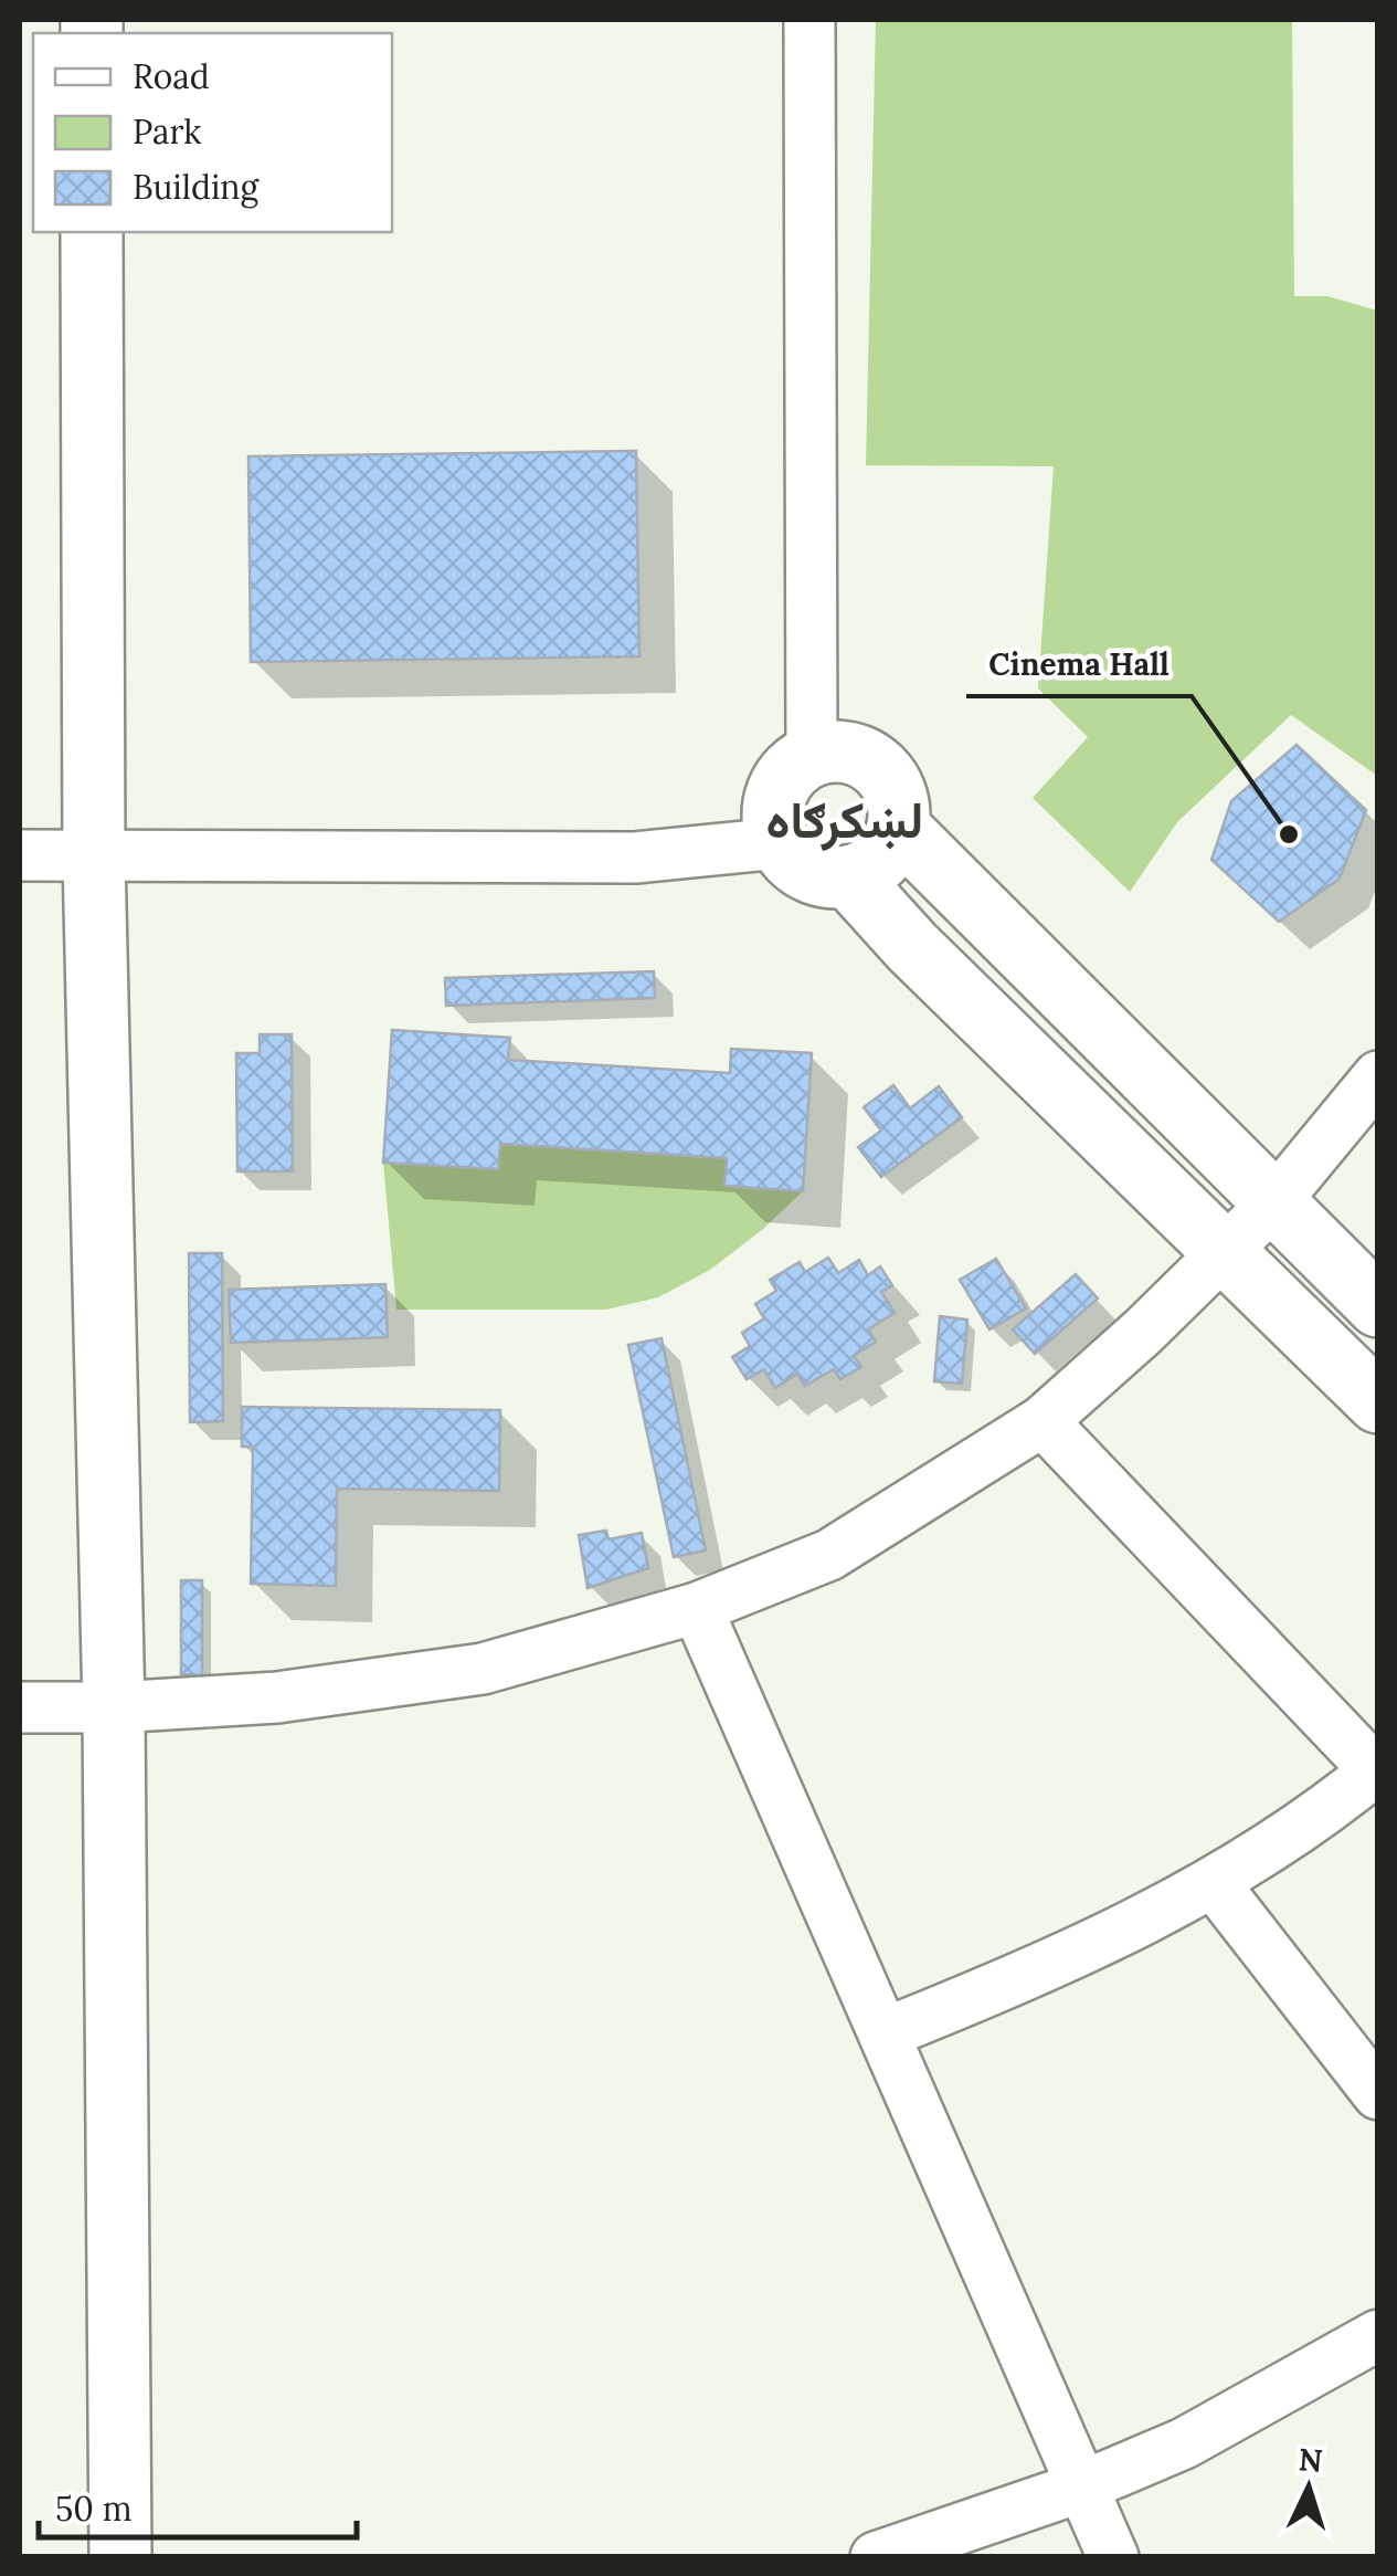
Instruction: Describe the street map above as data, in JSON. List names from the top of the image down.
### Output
{
  "districts": ["لښکرګاه"],
  "places": ["Cinema Hall"],
  "legend": ["Road", "Park", "Building"],
  "scale_bar": "50 m",
  "north": "top"
}
